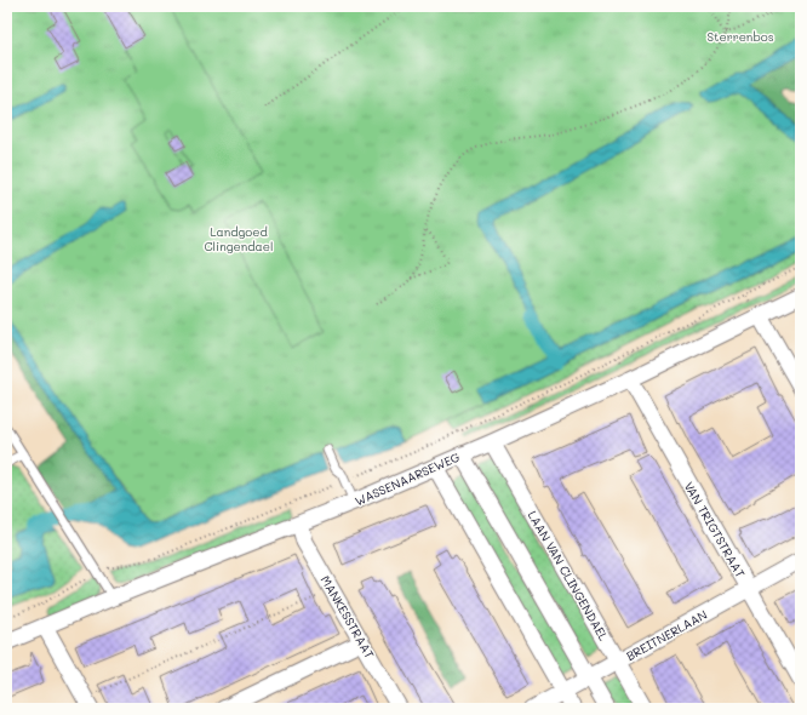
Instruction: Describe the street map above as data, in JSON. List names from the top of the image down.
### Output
{
  "streets": {
    "street": [
      "WASSENAARSEWEG",
      "VAN TRIGTSTRAAT",
      "LAAN VAN CLINGENDAEL",
      "MANKESSTRAAT",
      "BREITNERLAAN"
    ]
  },
  "crossings": [
    ["WASSENAARSEWEG", "VAN TRIGTSTRAAT"],
    ["WASSENAARSEWEG", "LAAN VAN CLINGENDAEL"],
    ["WASSENAARSEWEG", "MANKESSTRAAT"],
    ["VAN TRIGTSTRAAT", "BREITNERLAAN"],
    ["LAAN VAN CLINGENDAEL", "BREITNERLAAN"]
  ],
  "parks": ["Sterrenbos", "Landgoed Clingendael"]
}
